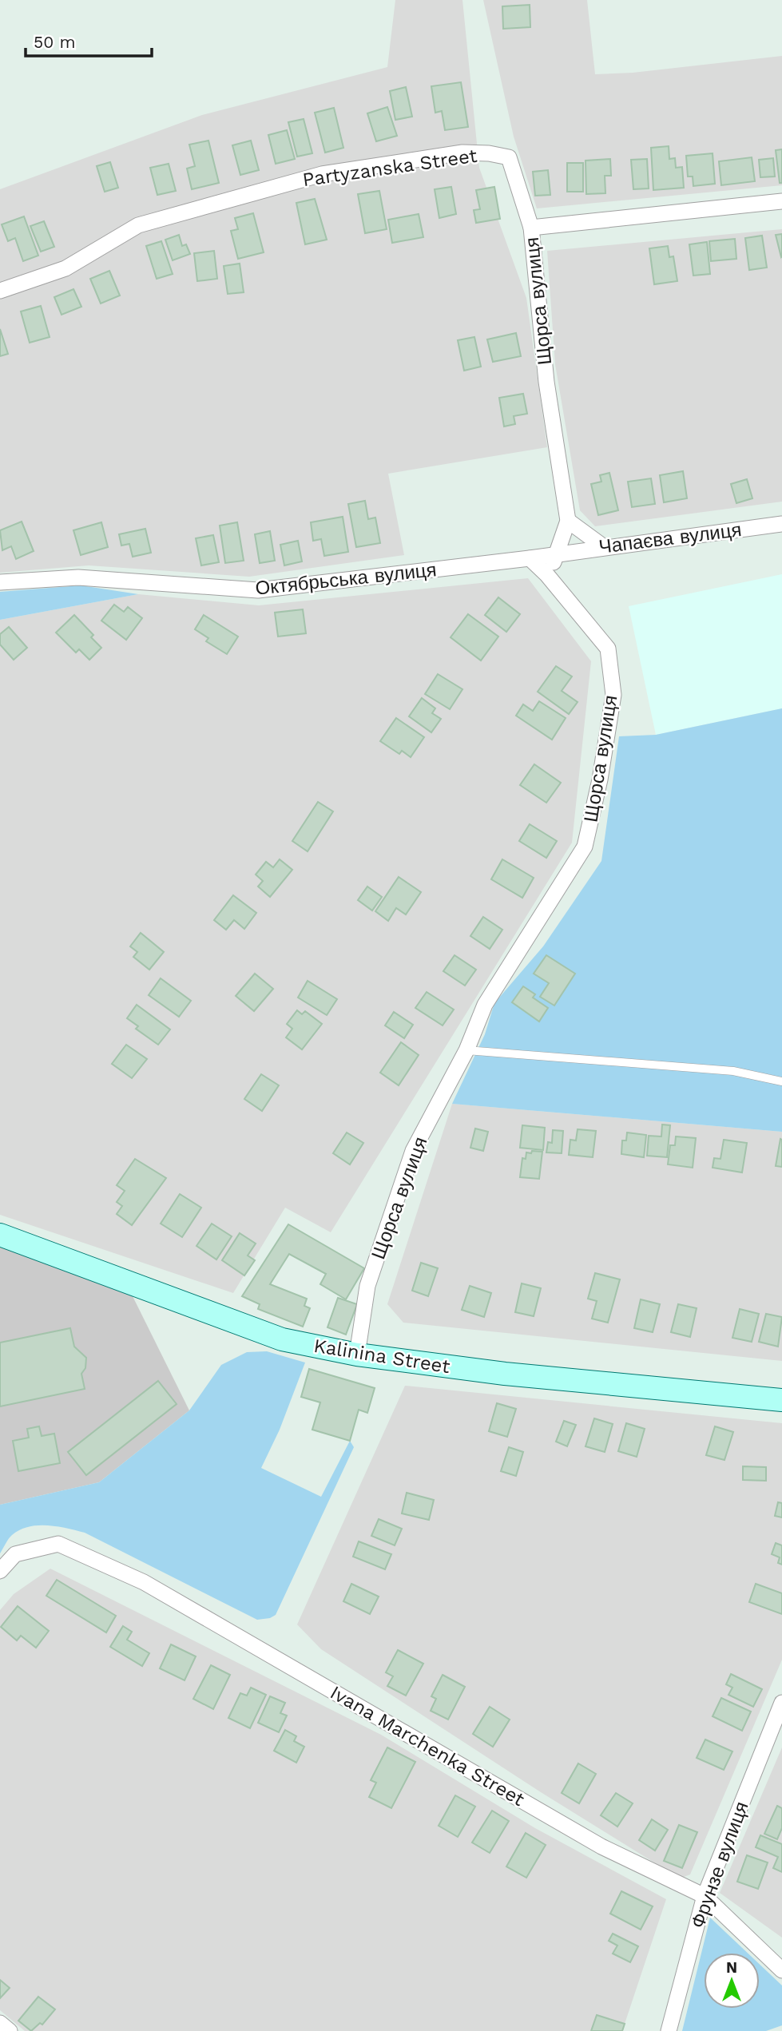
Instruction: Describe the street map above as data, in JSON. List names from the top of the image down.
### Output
{
  "streets": {
    "street": [
      "Partyzanska Street",
      "Щорса вулиця",
      "Чапаєва вулиця",
      "Октябрьська вулиця",
      "Kalinina Street",
      "Ivana Marchenka Street",
      "Фрунзе вулиця"
    ]
  },
  "crossings": [
    ["Partyzanska Street", "Щорса вулиця"],
    ["Щорса вулиця", "Чапаєва вулиця"],
    ["Щорса вулиця", "Октябрьська вулиця"],
    ["Щорса вулиця", "Kalinina Street"],
    ["Чапаєва вулиця", "Октябрьська вулиця"],
    ["Ivana Marchenka Street", "Фрунзе вулиця"]
  ],
  "scale_bar": "50 m",
  "north": "top"
}
